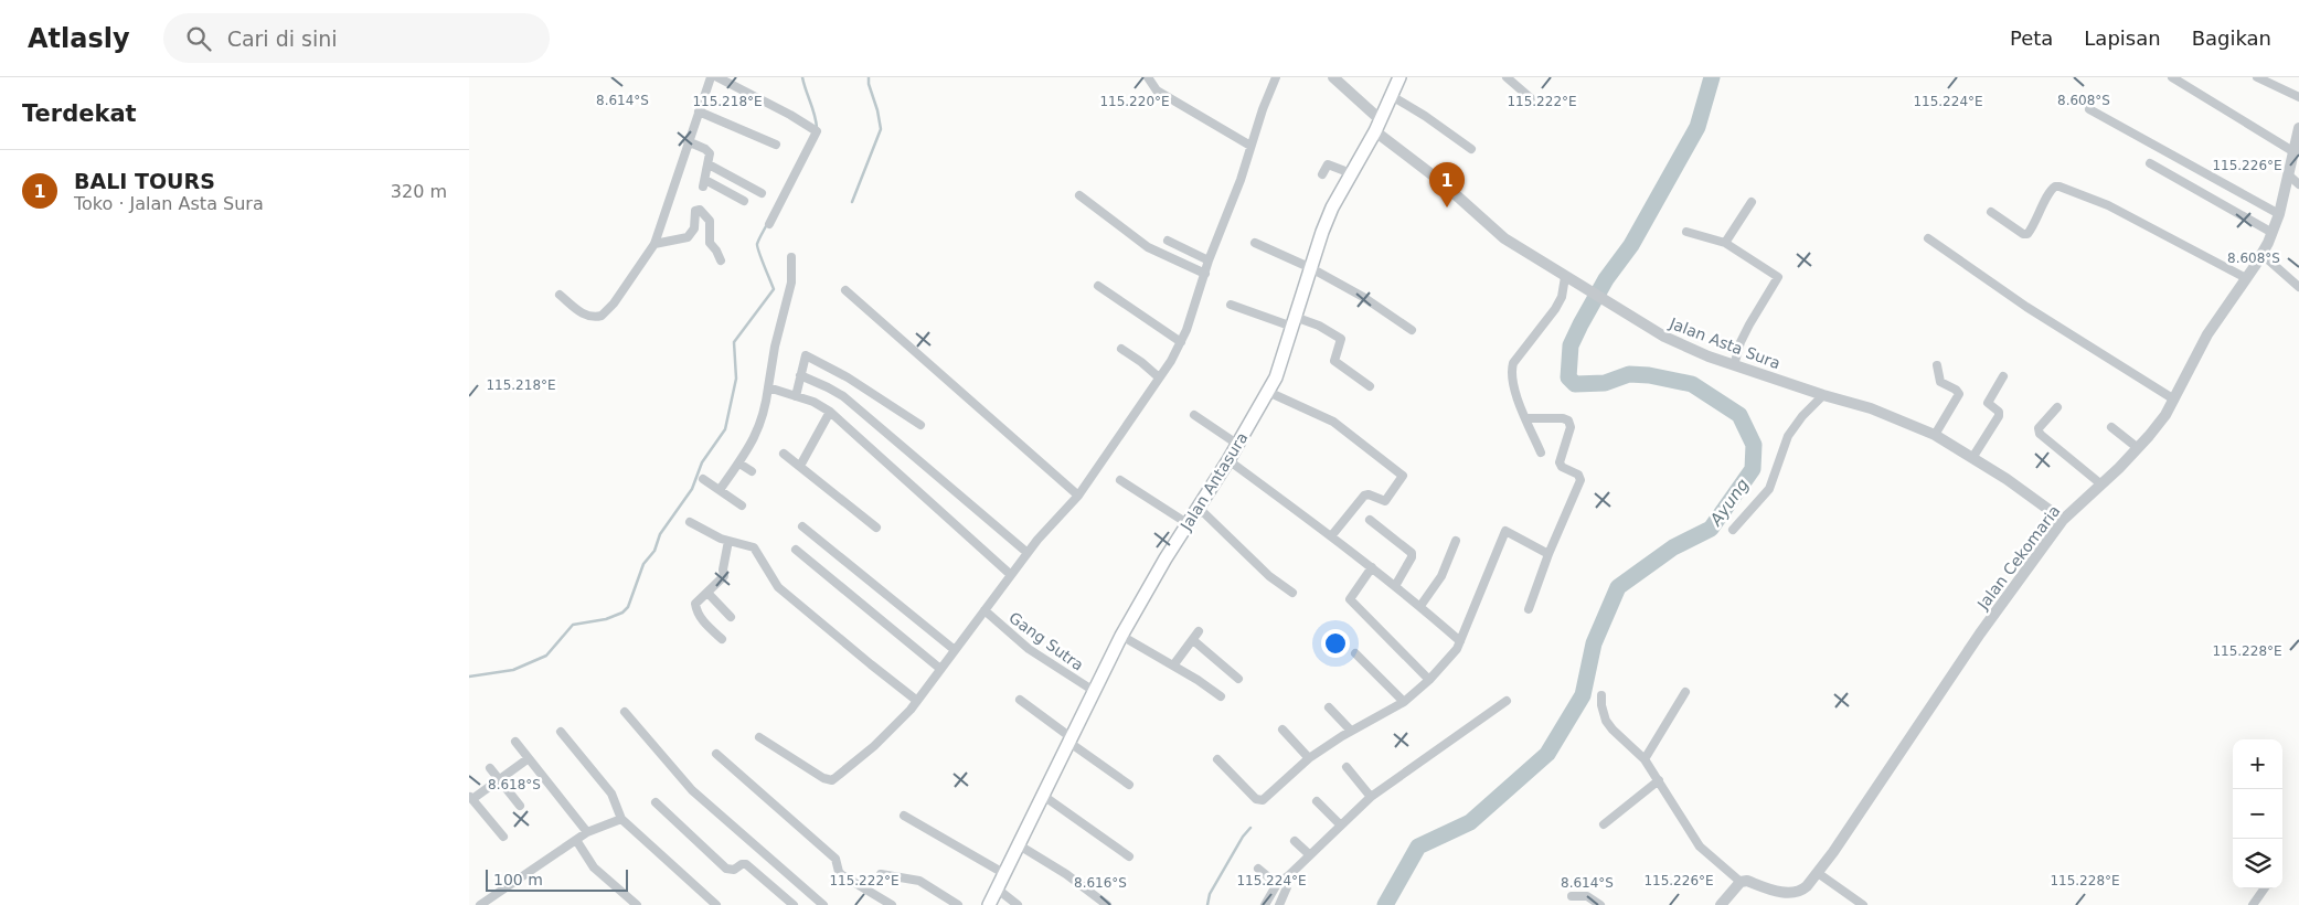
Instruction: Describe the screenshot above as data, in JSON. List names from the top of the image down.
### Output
{
  "streets": {
    "main road": ["Jalan Antasura"],
    "street": ["Jalan Asta Sura", "Jalan Cekomaria", "Gang Sutra"]
  },
  "crossings": [
    ["Jalan Asta Sura", "Jalan Antasura"],
    ["Jalan Asta Sura", "Jalan Cekomaria"],
    ["Jalan Antasura", "Gang Sutra"]
  ],
  "water": ["Ayung"],
  "scale_bar": "100 m",
  "page": {
    "header": "Atlasly",
    "search": "Cari di sini",
    "nav": ["Peta", "Lapisan", "Bagikan"],
    "heading": "Terdekat",
    "list": [
      {
        "mark": "1",
        "name": "BALI TOURS",
        "note": "Toko · Jalan Asta Sura",
        "value": "320 m"
      }
    ],
    "pins": "1",
    "map_buttons": ["+", "−"],
    "scale": "100 m"
  },
  "coordinates": [
    "8.614°S",
    "8.608°S",
    "115.218°E",
    "115.220°E",
    "115.222°E",
    "115.224°E",
    "115.226°E",
    "115.228°E",
    "8.618°S",
    "8.616°S"
  ]
}
